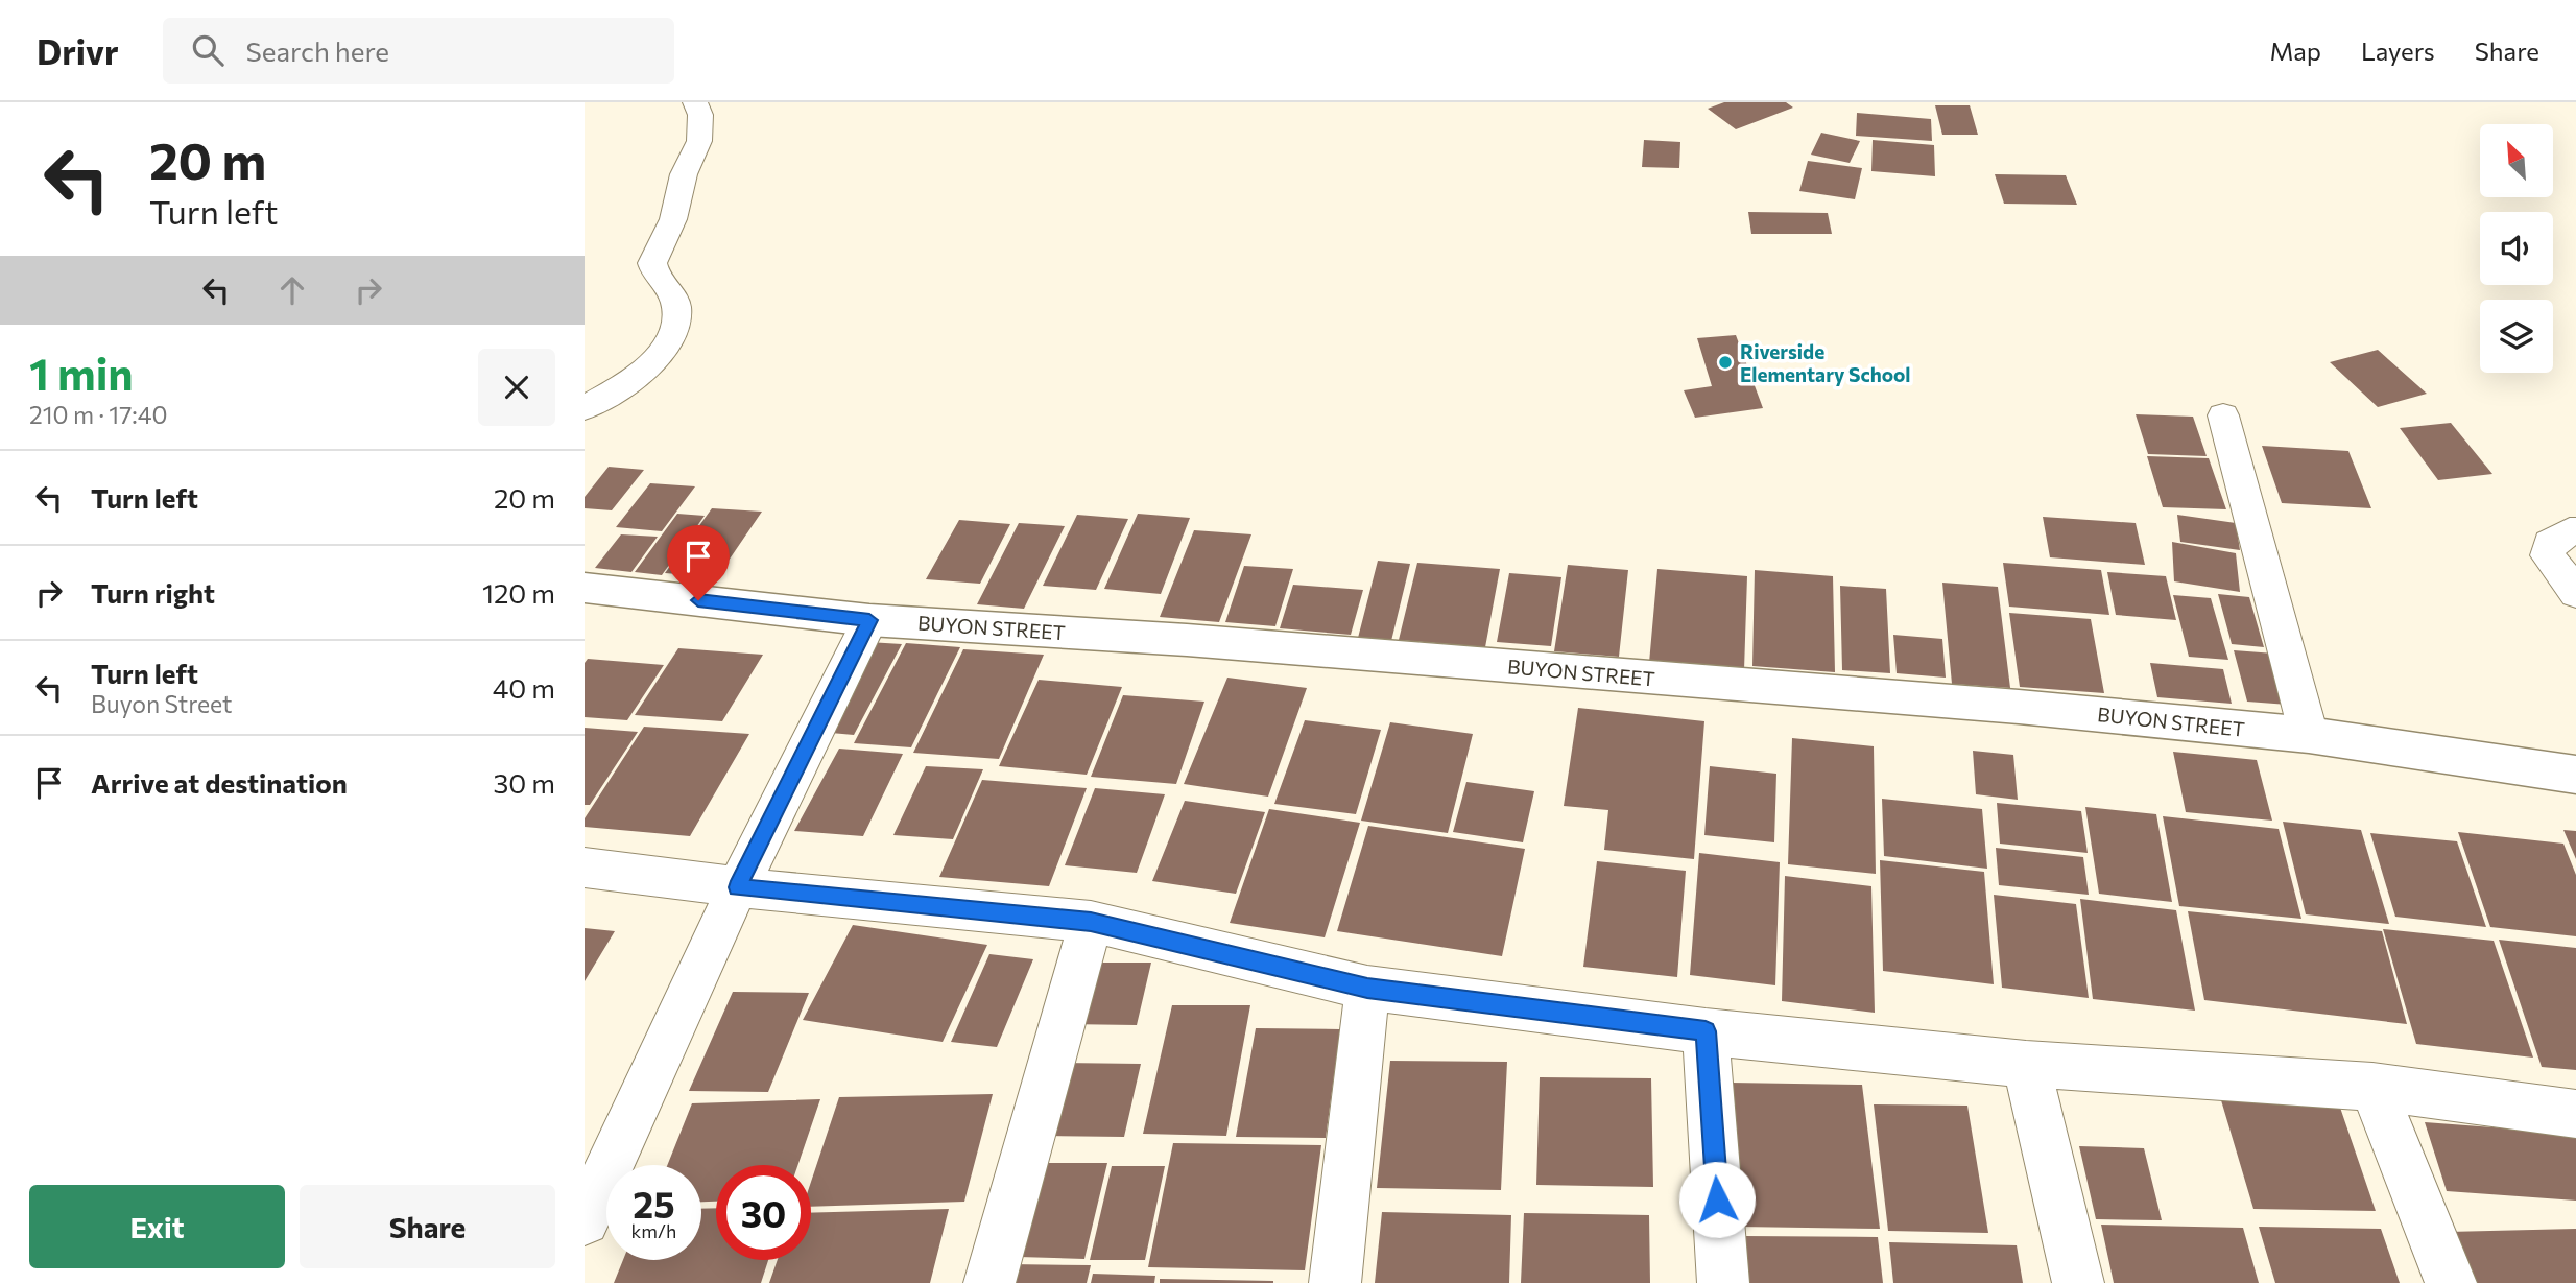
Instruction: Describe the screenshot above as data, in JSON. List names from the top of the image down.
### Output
{
  "streets": {
    "main road": ["BUYON STREET"]
  },
  "places": ["Riverside Elementary School"],
  "north": "top left",
  "page": {
    "header": "Drivr",
    "search": "Search here",
    "nav": ["Map", "Layers", "Share"],
    "turn": ["20 m", "Turn left"],
    "heading": ["1 min", "210 m · 17:40"],
    "list": [
      {
        "name": "Turn left",
        "value": "20 m"
      },
      {
        "name": "Turn right",
        "value": "120 m"
      },
      {
        "name": "Turn left",
        "note": "Buyon Street",
        "value": "40 m"
      },
      {
        "name": "Arrive at destination",
        "value": "30 m"
      }
    ],
    "speed": "25 km/h",
    "limit": "30",
    "buttons": ["Exit", "Share"]
  }
}
